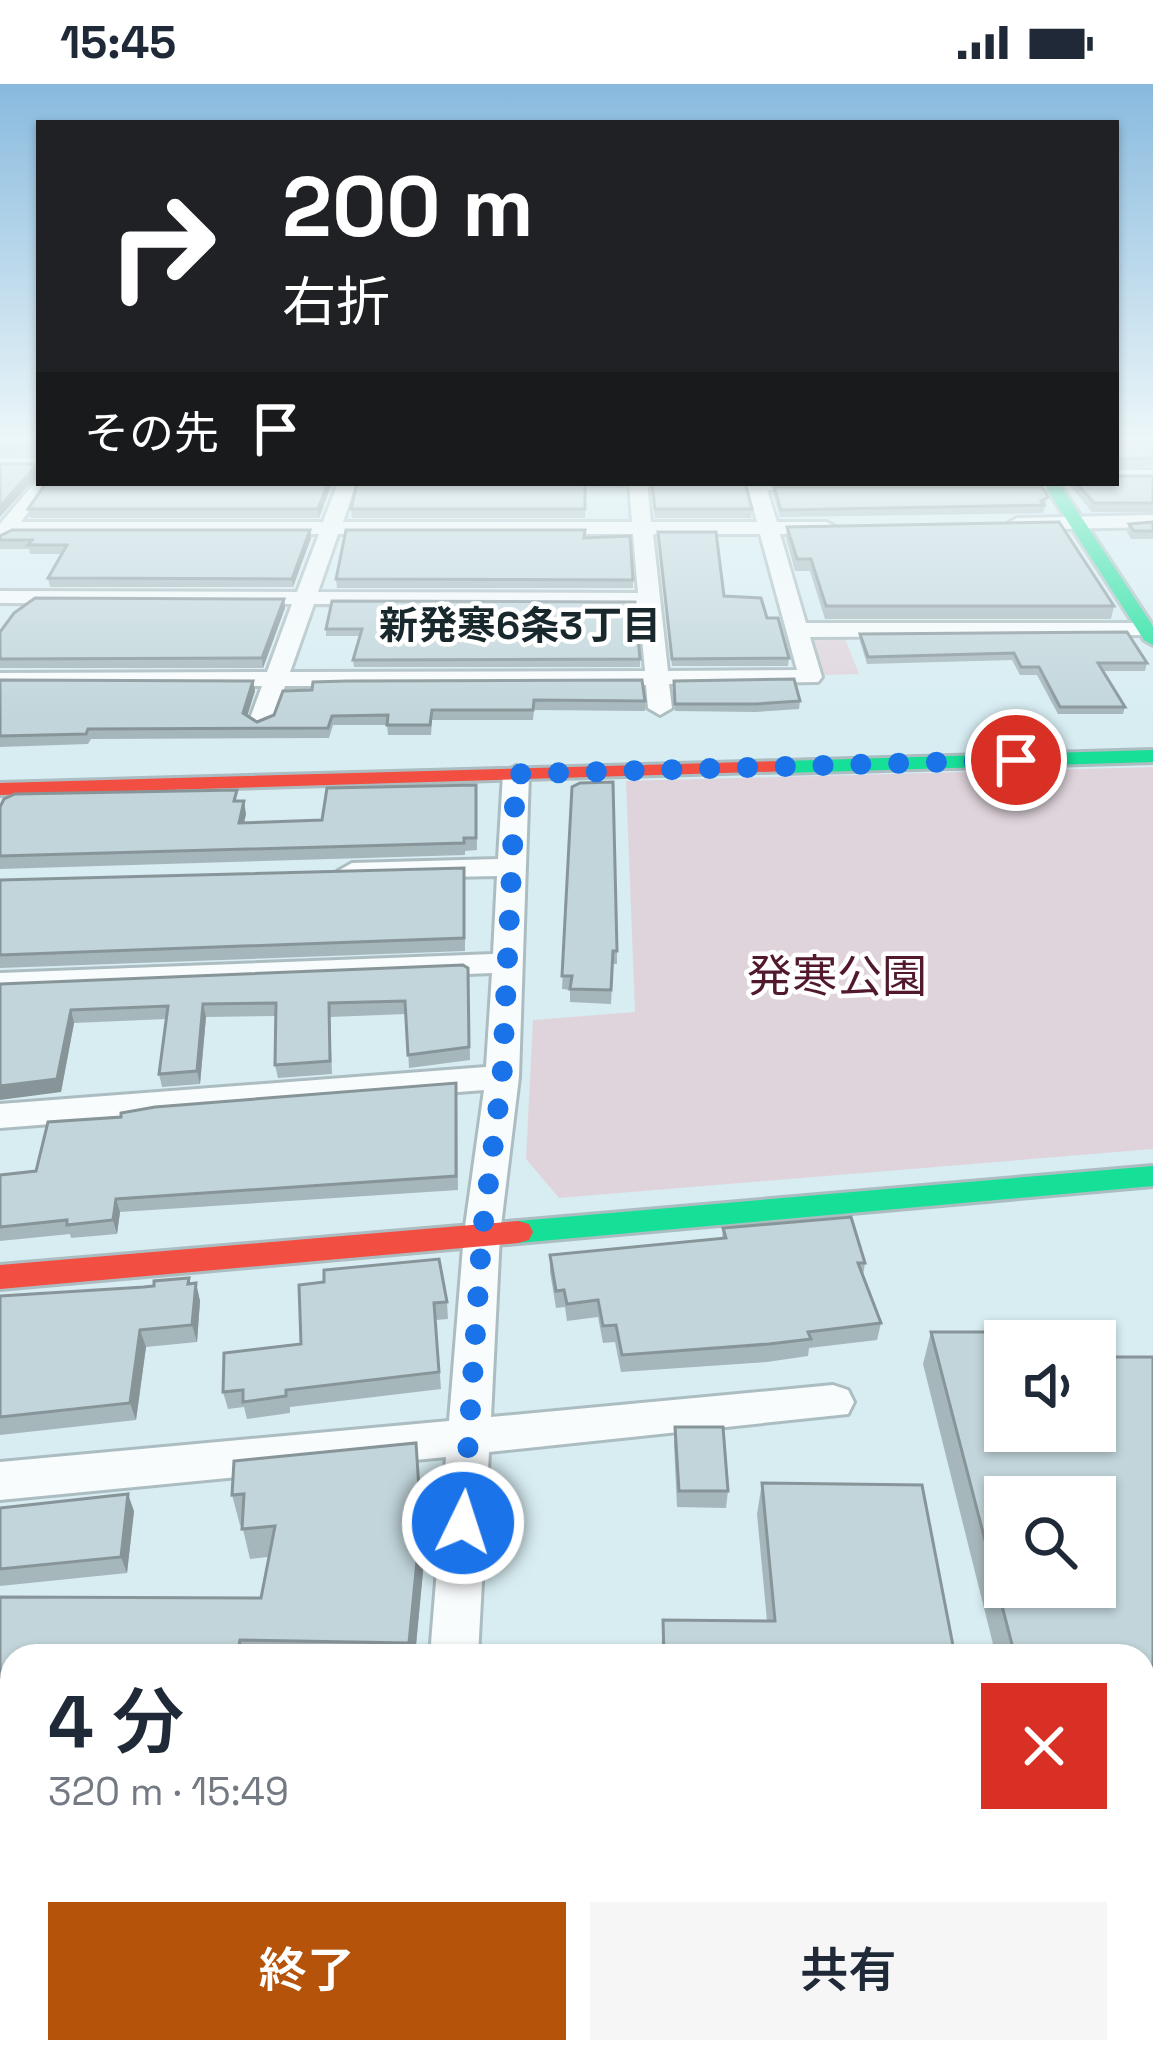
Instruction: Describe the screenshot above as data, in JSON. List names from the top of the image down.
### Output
{
  "districts": ["新発寒6条3丁目"],
  "parks": ["発寒公園"],
  "page": {
    "status": "15:45",
    "turn": ["200 m", "右折"],
    "then": "その先",
    "heading": ["4 分", "320 m · 15:49"],
    "buttons": ["終了", "共有"]
  }
}
